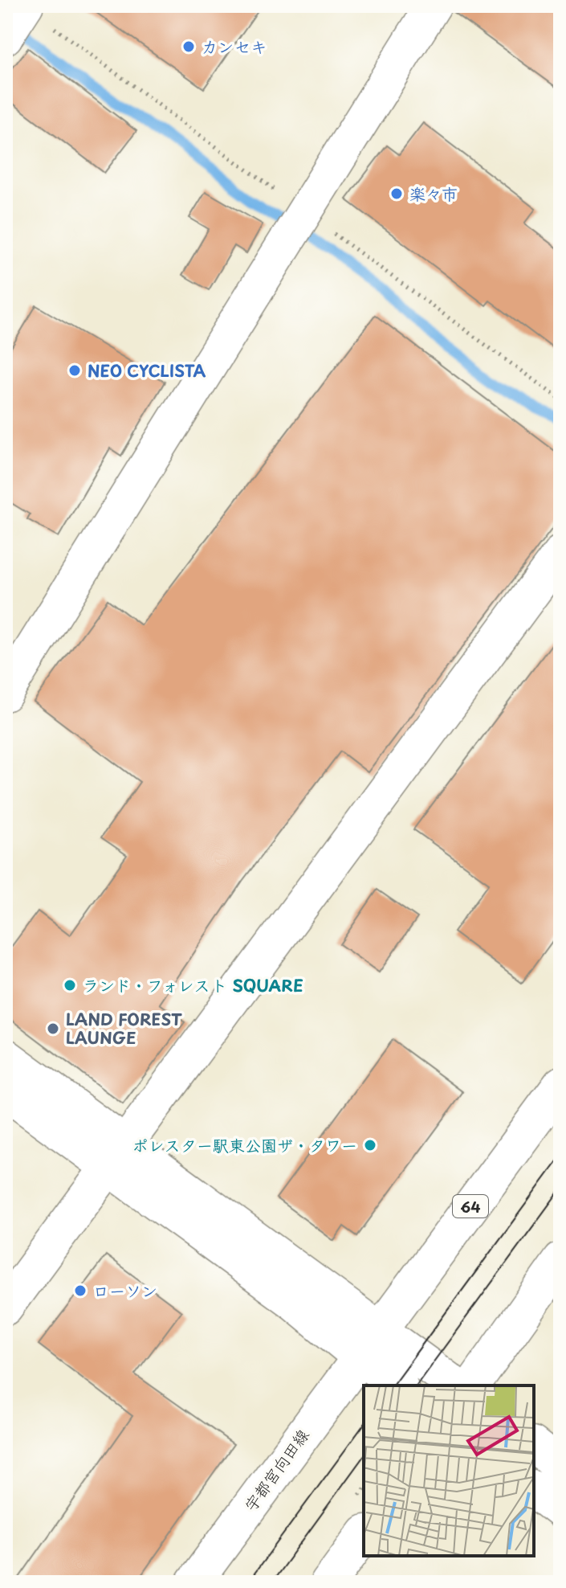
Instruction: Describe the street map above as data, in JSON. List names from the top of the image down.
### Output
{
  "streets": {
    "street": ["64", "宇都宮向田線"]
  },
  "crossings": [
    ["64", "宇都宮向田線"]
  ],
  "places": [
    "カンセキ",
    "楽々市",
    "NEO CYCLISTA",
    "ランド・フォレスト SQUARE",
    "LAND FOREST LAUNGE",
    "ポレスター駅東公園ザ・タワー",
    "ローソン"
  ]
}
